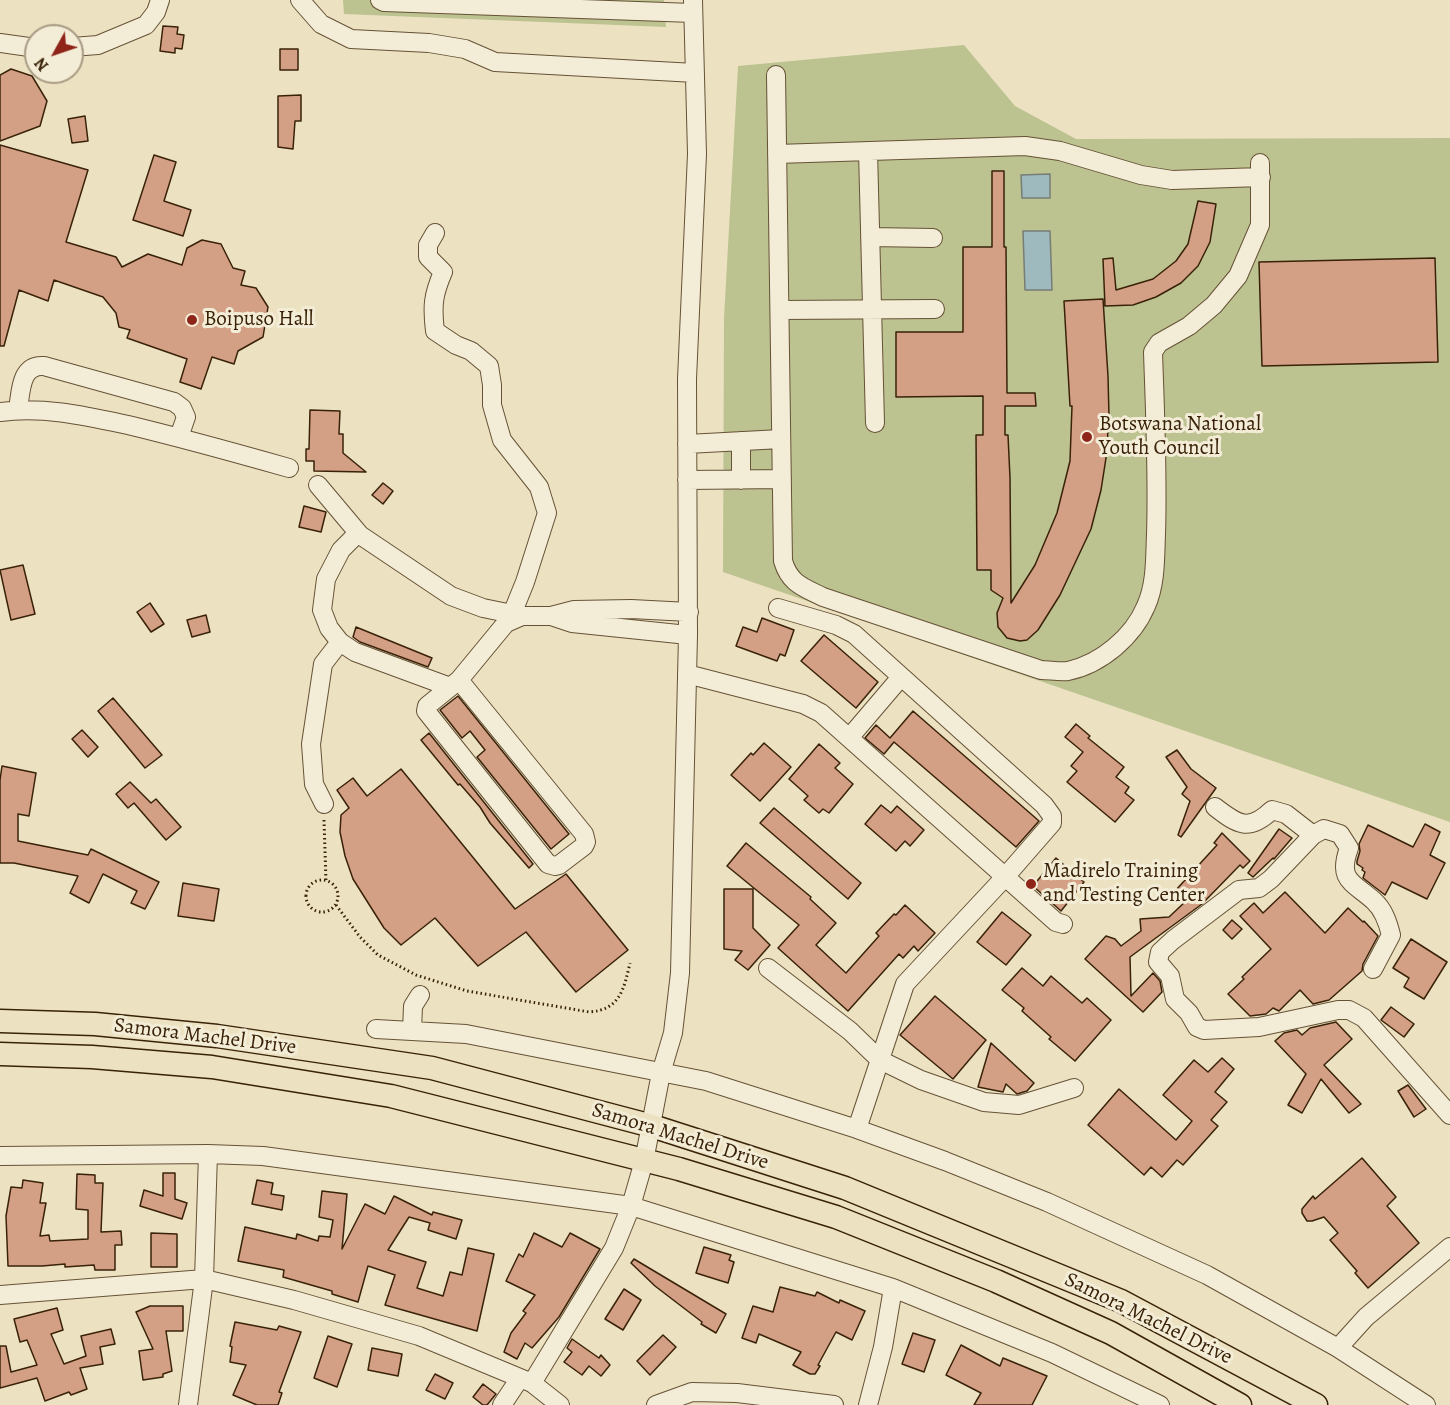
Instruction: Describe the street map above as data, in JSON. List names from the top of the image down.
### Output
{
  "streets": {
    "main road": ["Samora Machel Drive"]
  },
  "places": ["Boipuso Hall", "Botswana National Youth Council", "Madirelo Training and Testing Center"],
  "north": "bottom left"
}
